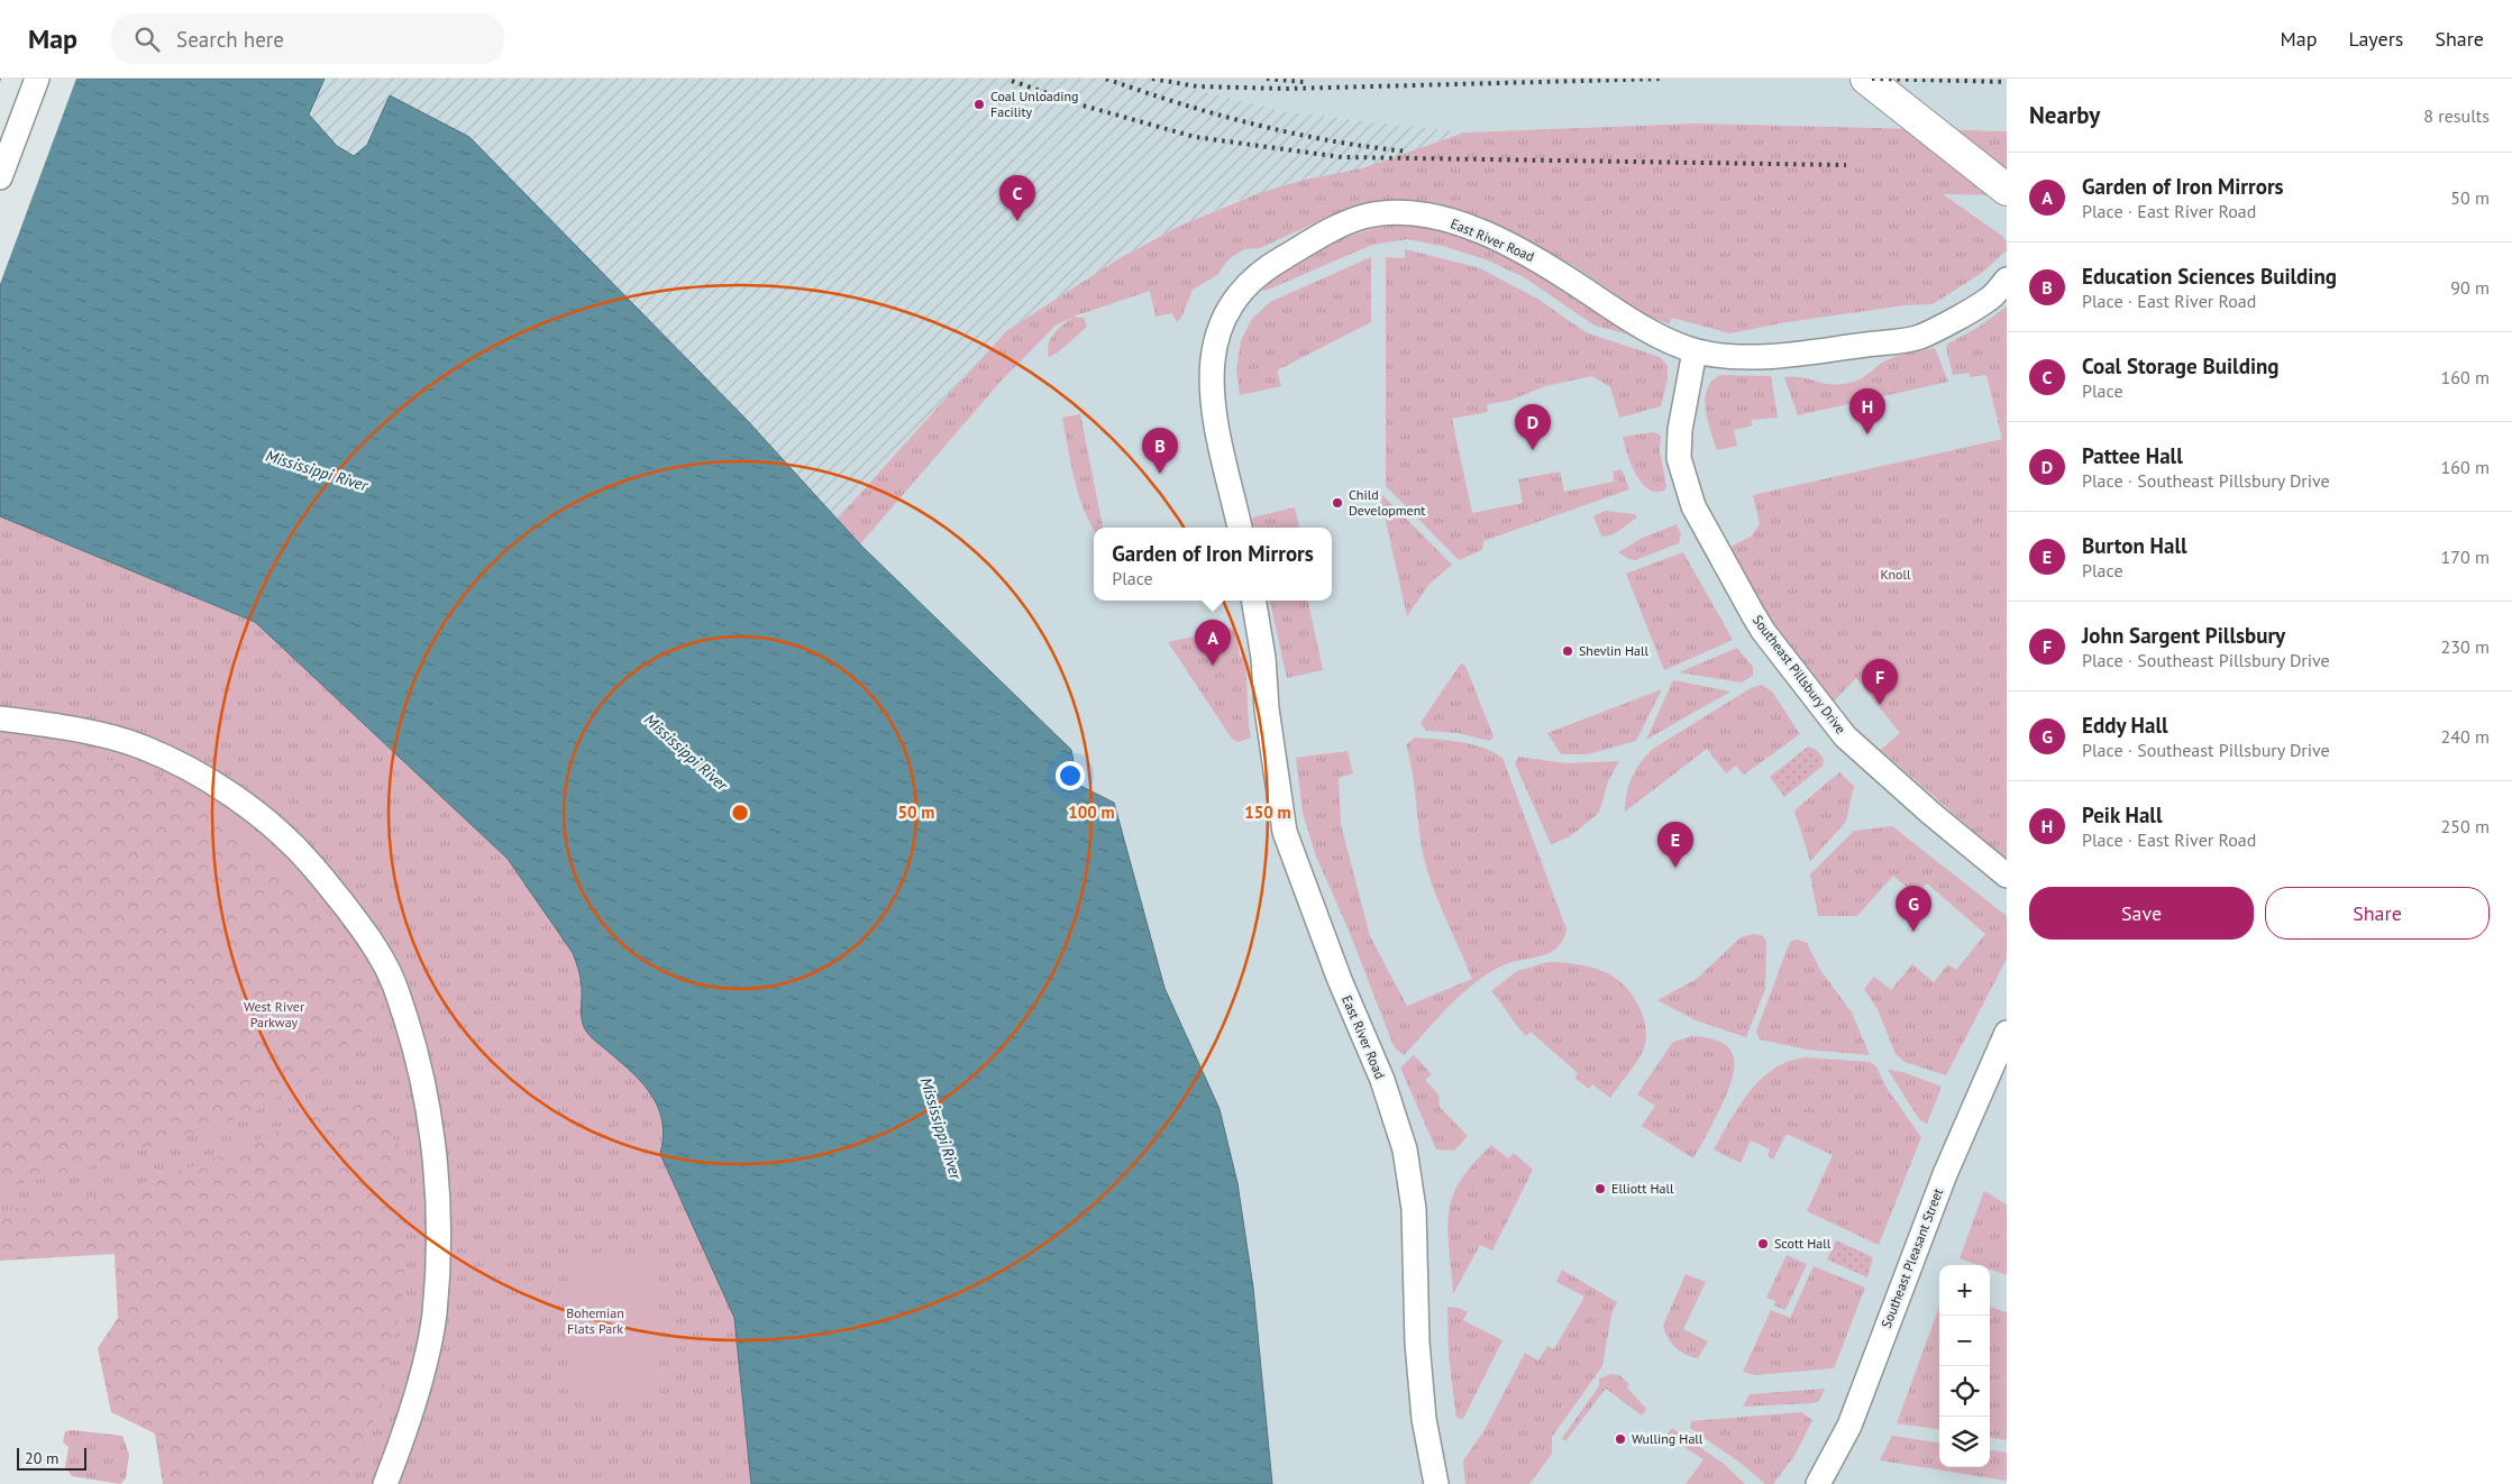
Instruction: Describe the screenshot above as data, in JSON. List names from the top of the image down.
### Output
{
  "streets": {
    "street": ["East River Road", "Southeast Pillsbury Drive", "Southeast Pleasant Street"]
  },
  "crossings": [
    ["East River Road", "Southeast Pillsbury Drive"]
  ],
  "water": ["Mississippi River"],
  "parks": ["Knoll", "West River Parkway", "Bohemian Flats Park"],
  "places": [
    "Coal Unloading Facility",
    "Child Development",
    "Shevlin Hall",
    "Elliott Hall",
    "Scott Hall",
    "Wulling Hall"
  ],
  "scale_bar": "20 m",
  "page": {
    "header": "Map",
    "search": "Search here",
    "nav": ["Map", "Layers", "Share"],
    "heading": ["Nearby", "8 results"],
    "list": [
      {
        "mark": "A",
        "name": "Garden of Iron Mirrors",
        "note": "Place · East River Road",
        "value": "50 m"
      },
      {
        "mark": "B",
        "name": "Education Sciences Building",
        "note": "Place · East River Road",
        "value": "90 m"
      },
      {
        "mark": "C",
        "name": "Coal Storage Building",
        "note": "Place",
        "value": "160 m"
      },
      {
        "mark": "D",
        "name": "Pattee Hall",
        "note": "Place · Southeast Pillsbury Drive",
        "value": "160 m"
      },
      {
        "mark": "E",
        "name": "Burton Hall",
        "note": "Place",
        "value": "170 m"
      },
      {
        "mark": "F",
        "name": "John Sargent Pillsbury",
        "note": "Place · Southeast Pillsbury Drive",
        "value": "230 m"
      },
      {
        "mark": "G",
        "name": "Eddy Hall",
        "note": "Place · Southeast Pillsbury Drive",
        "value": "240 m"
      },
      {
        "mark": "H",
        "name": "Peik Hall",
        "note": "Place · East River Road",
        "value": "250 m"
      }
    ],
    "pins": [
      "C",
      "H",
      "D",
      "B",
      "A",
      "F",
      "E",
      "G"
    ],
    "popup": ["Garden of Iron Mirrors", "Place"],
    "buttons": ["Save", "Share"],
    "map_buttons": ["+", "−"],
    "scale": "20 m"
  },
  "rings": ["50 m", "100 m", "150 m"]
}
